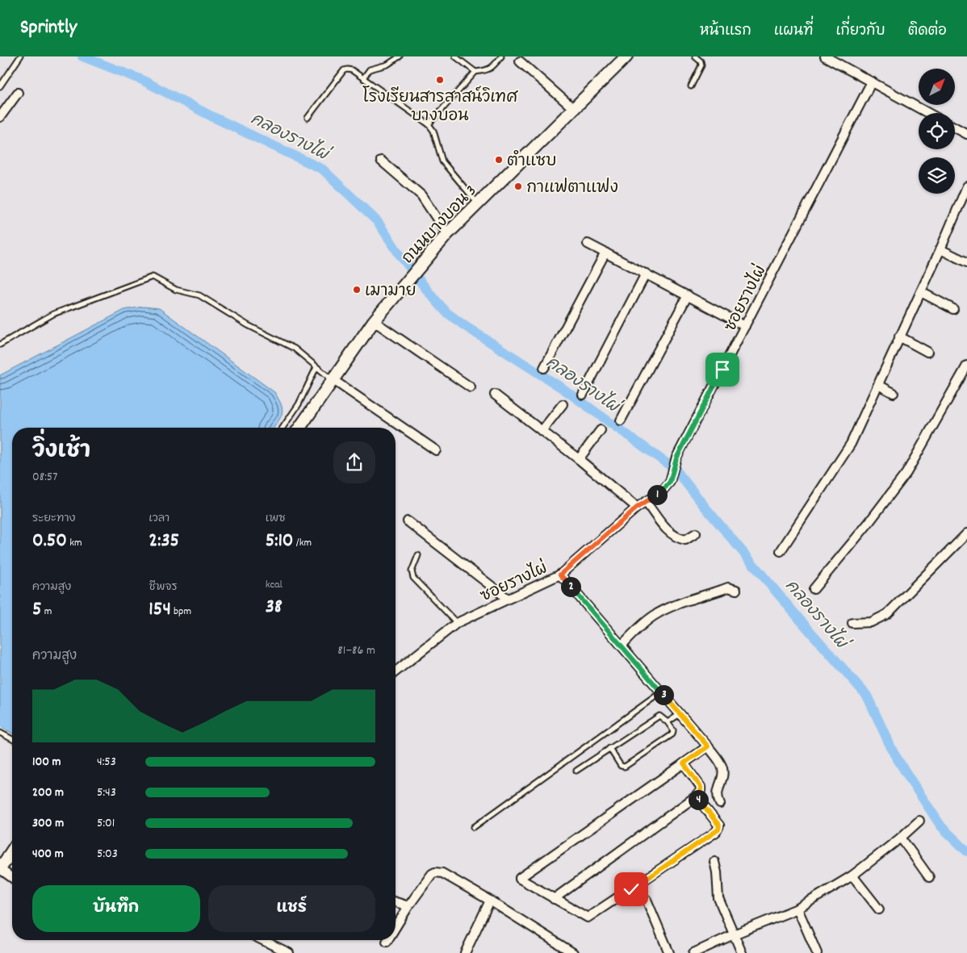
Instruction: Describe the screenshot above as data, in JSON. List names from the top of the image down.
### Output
{
  "streets": {
    "main road": ["ถนนบางบอน 3"],
    "street": ["ซอยรางไผ่"]
  },
  "water": ["คลองรางไผ่"],
  "places": [
    "โรงเรียนสารสาสน์วิเทศ บางบอน",
    "ตำแซบ",
    "กาแฟตาแฟง",
    "เมามาย"
  ],
  "north": "top right",
  "page": {
    "header": "Sprintly",
    "nav": [
      "หน้าแรก",
      "แผนที่",
      "เกี่ยวกับ",
      "ติดต่อ"
    ],
    "heading": ["วิ่งเช้า", "08:57"],
    "pins": [
      "1",
      "2",
      "3",
      "4"
    ],
    "stats": [
      ["ระยะทาง", "0.50 km"],
      ["เวลา", "2:35"],
      ["เพซ", "5:10 /km"],
      ["ความสูง", "5 m"],
      ["ชีพจร", "154 bpm"],
      ["kcal", "38"]
    ],
    "chart": ["ความสูง", "81–86 m"],
    "list": [
      {
        "name": "100 m",
        "note": "4:53"
      },
      {
        "name": "200 m",
        "note": "5:43"
      },
      {
        "name": "300 m",
        "note": "5:01"
      },
      {
        "name": "400 m",
        "note": "5:03"
      }
    ],
    "buttons": ["บันทึก", "แชร์"]
  }
}
